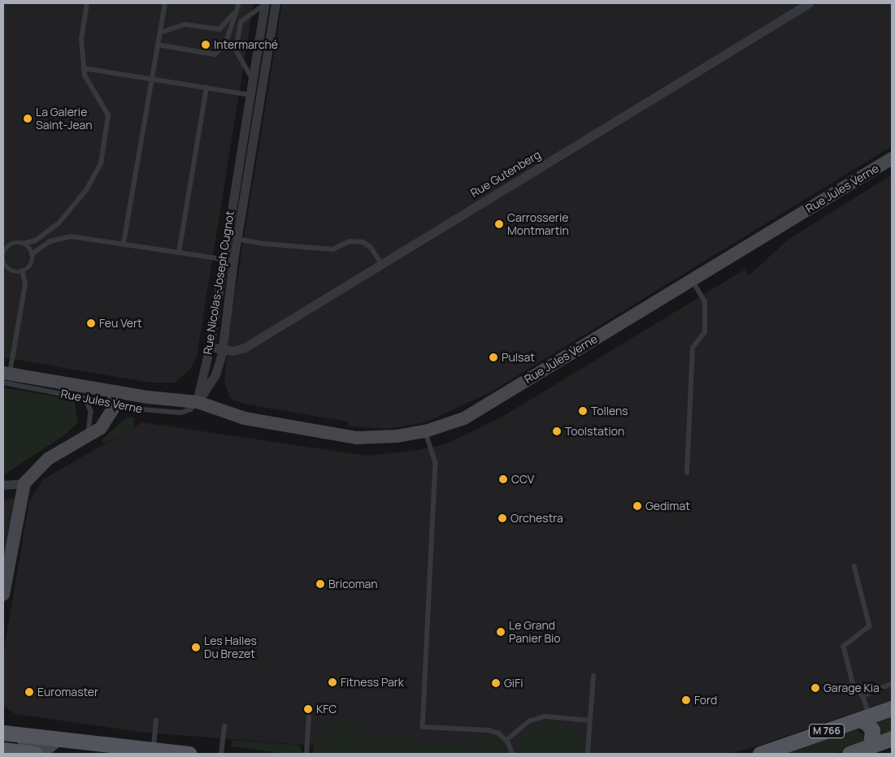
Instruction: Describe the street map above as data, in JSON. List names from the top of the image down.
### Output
{
  "streets": {
    "main road": ["Rue Jules Verne", "M 766"],
    "street": ["Rue Gutenberg", "Rue Nicolas-Joseph Cugnot"]
  },
  "crossings": [
    ["Rue Gutenberg", "Rue Nicolas-Joseph Cugnot"],
    ["Rue Jules Verne", "Rue Nicolas-Joseph Cugnot"]
  ],
  "places": [
    "Intermarché",
    "La Galerie Saint-Jean",
    "Carrosserie Montmartin",
    "Feu Vert",
    "Pulsat",
    "Tollens",
    "Toolstation",
    "CCV",
    "Gedimat",
    "Orchestra",
    "Bricoman",
    "Le Grand Panier Bio",
    "Les Halles Du Brezet",
    "Fitness Park",
    "GiFi",
    "Garage Kia",
    "Euromaster",
    "Ford",
    "KFC"
  ]
}
